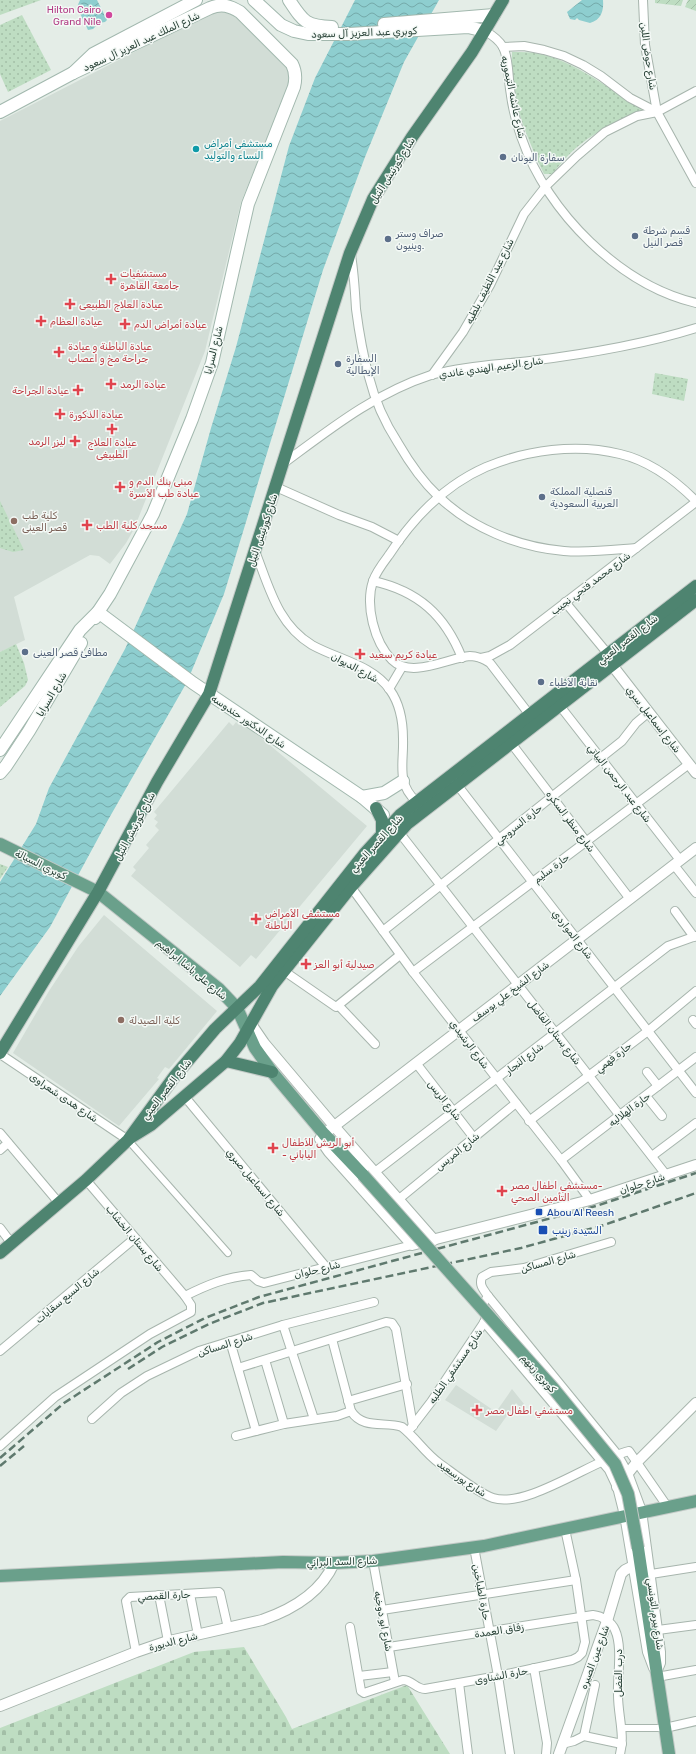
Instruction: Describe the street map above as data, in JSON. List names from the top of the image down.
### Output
{
  "streets": {
    "highway": ["شارع كورنيش النيل", "شارع القصر العيني"],
    "main road": [
      "كوبري عبد العزيز آل سعود",
      "شارع الملك عبد العزيز آل سعود",
      "شارع السرايا",
      "شارع الدكتور حندوسه",
      "كوبري السيالة",
      "شارع على باشا ابراهيم",
      "كوبري زينهم",
      "شارع السد البراني",
      "شارع بيرم التونسي"
    ],
    "street": [
      "شارع حوض اللبن",
      "شارع عائشه التيموريه",
      "شارع عبد اللطيف بلطيه",
      "شارع الزعيم الهندي غاندي",
      "شارع محمد فتحي نجيب",
      "شارع الديوان",
      "شارع إسماعيل سري",
      "شارع عبد الرحمن البياتي",
      "شارع منظر السكره",
      "حارة السروجي",
      "حارة سليم",
      "شارع المواردي",
      "شارع الشيخ علي يوسف",
      "شارع بستان الفاضل",
      "شارع الرشيدي",
      "حارة فهمي",
      "شارع النجار",
      "شارع هدى شعراوى",
      "شارع الريس",
      "حارة الهلاليه",
      "شارع المريس",
      "شارع اسماعيل صبري",
      "شارع حلوان",
      "شارع بستان الخشاب",
      "شارع المساكن",
      "شارع السبع سقايات",
      "شارع مستشفي الطلبه",
      "شارع بورسعيد",
      "حارة الطباخين",
      "حارة القمصي",
      "شارع ابو دوخيه",
      "زقاق العمدة",
      "شارع الديورة",
      "شارع عين الصيره",
      "درب الفضل",
      "حارة الشناوى"
    ]
  },
  "crossings": [
    ["كوبري عبد العزيز آل سعود", "شارع عائشه التيموريه"],
    ["كوبري عبد العزيز آل سعود", "شارع كورنيش النيل"],
    ["شارع الملك عبد العزيز آل سعود", "شارع السرايا"],
    ["شارع حوض اللبن", "شارع عبد اللطيف بلطيه"],
    ["شارع عائشه التيموريه", "شارع كورنيش النيل"],
    ["شارع عائشه التيموريه", "شارع عبد اللطيف بلطيه"],
    ["شارع كورنيش النيل", "شارع الزعيم الهندي غاندي"],
    ["شارع كورنيش النيل", "شارع الديوان"],
    ["شارع كورنيش النيل", "شارع الدكتور حندوسه"],
    ["شارع كورنيش النيل", "شارع على باشا ابراهيم"],
    ["شارع كورنيش النيل", "شارع هدى شعراوى"],
    ["شارع عبد اللطيف بلطيه", "شارع الزعيم الهندي غاندي"],
    ["شارع السرايا", "شارع الدكتور حندوسه"],
    ["شارع القصر العيني", "شارع إسماعيل سري"],
    ["شارع القصر العيني", "شارع الدكتور حندوسه"],
    ["شارع القصر العيني", "شارع عبد الرحمن البياتي"],
    ["شارع القصر العيني", "شارع منظر السكره"],
    ["شارع القصر العيني", "شارع المواردي"],
    ["شارع القصر العيني", "شارع على باشا ابراهيم"],
    ["شارع القصر العيني", "شارع بستان الفاضل"],
    ["شارع القصر العيني", "شارع الرشيدي"],
    ["شارع القصر العيني", "شارع هدى شعراوى"],
    ["شارع القصر العيني", "شارع اسماعيل صبري"],
    ["شارع القصر العيني", "شارع بستان الخشاب"],
    ["شارع إسماعيل سري", "حارة السروجي"],
    ["شارع إسماعيل سري", "حارة سليم"],
    ["شارع الدكتور حندوسه", "شارع بستان الفاضل"],
    ["شارع عبد الرحمن البياتي", "حارة السروجي"],
    ["شارع عبد الرحمن البياتي", "حارة سليم"],
    ["شارع عبد الرحمن البياتي", "شارع الشيخ علي يوسف"],
    ["شارع منظر السكره", "حارة السروجي"],
    ["شارع منظر السكره", "حارة سليم"],
    ["شارع منظر السكره", "شارع الشيخ علي يوسف"],
    ["حارة السروجي", "شارع المواردي"],
    ["حارة السروجي", "شارع بستان الفاضل"],
    ["حارة السروجي", "شارع الرشيدي"],
    ["كوبري السيالة", "شارع على باشا ابراهيم"],
    ["حارة سليم", "شارع المواردي"],
    ["حارة سليم", "شارع بستان الفاضل"],
    ["حارة سليم", "شارع الرشيدي"],
    ["شارع المواردي", "شارع الشيخ علي يوسف"],
    ["شارع المواردي", "حارة فهمي"],
    ["شارع المواردي", "شارع النجار"],
    ["شارع المواردي", "حارة الهلاليه"],
    ["شارع على باشا ابراهيم", "شارع الشيخ علي يوسف"],
    ["شارع على باشا ابراهيم", "شارع النجار"],
    ["شارع على باشا ابراهيم", "شارع المريس"],
    ["شارع على باشا ابراهيم", "شارع حلوان"],
    ["شارع على باشا ابراهيم", "كوبري زينهم"],
    ["شارع الشيخ علي يوسف", "شارع بستان الفاضل"],
    ["شارع الشيخ علي يوسف", "شارع الرشيدي"],
    ["شارع الشيخ علي يوسف", "شارع الريس"],
    ["شارع بستان الفاضل", "حارة فهمي"],
    ["شارع بستان الفاضل", "شارع النجار"],
    ["شارع بستان الفاضل", "حارة الهلاليه"],
    ["شارع بستان الفاضل", "شارع حلوان"],
    ["شارع الرشيدي", "حارة فهمي"],
    ["شارع الرشيدي", "شارع النجار"],
    ["شارع الرشيدي", "حارة الهلاليه"],
    ["شارع الرشيدي", "شارع المريس"],
    ["شارع الرشيدي", "شارع حلوان"],
    ["شارع النجار", "شارع الريس"],
    ["شارع الريس", "شارع المريس"],
    ["شارع اسماعيل صبري", "شارع حلوان"],
    ["شارع حلوان", "شارع بستان الخشاب"],
    ["شارع بستان الخشاب", "شارع السبع سقايات"],
    ["شارع المساكن", "شارع مستشفي الطلبه"],
    ["شارع المساكن", "شارع بيرم التونسي"],
    ["شارع مستشفي الطلبه", "شارع بورسعيد"],
    ["شارع مستشفي الطلبه", "شارع بيرم التونسي"],
    ["كوبري زينهم", "شارع بيرم التونسي"],
    ["شارع بورسعيد", "شارع بيرم التونسي"],
    ["شارع السد البراني", "حارة الطباخين"],
    ["شارع السد البراني", "شارع بيرم التونسي"],
    ["شارع السد البراني", "شارع ابو دوخيه"],
    ["شارع السد البراني", "شارع الديورة"],
    ["شارع السد البراني", "حارة الشناوى"],
    ["حارة الطباخين", "زقاق العمدة"],
    ["حارة الطباخين", "حارة الشناوى"],
    ["حارة القمصي", "شارع الديورة"],
    ["شارع بيرم التونسي", "شارع عين الصيره"],
    ["شارع ابو دوخيه", "زقاق العمدة"],
    ["شارع ابو دوخيه", "حارة الشناوى"],
    ["زقاق العمدة", "شارع عين الصيره"],
    ["زقاق العمدة", "درب الفضل"],
    ["زقاق العمدة", "حارة الشناوى"],
    ["شارع عين الصيره", "درب الفضل"]
  ],
  "places": {
    "other": [
      "Hilton Cairo Grand Nile",
      "مستشفى أمراض النساء والتوليد",
      "سفارة اليونان",
      "قسم شرطة قصر النيل",
      "صراف وستر وينيون.",
      "السفارة الإيطالية",
      "قنصلية المملكة العربية السعودية",
      "كلية طب قصر العينى",
      "مطافئ قصر العينى",
      "نقابة الأطباء",
      "كلية الصيدلة"
    ],
    "health": [
      "مستشفيات جامعة القاهرة",
      "عيادة العلاج الطبيعى",
      "عيادة العظام",
      "عيادة أمراض الدم",
      "عيادة الباطنة و عيادة جراحة مخ و اعصاب",
      "عيادة الرمد",
      "عيادة الجراحة",
      "عيادة الذكورة",
      "عيادة العلاج الطبيغى",
      "ليزر الرمد",
      "مبنى بنك الدم و عيادة طب الأسرة",
      "مسجد كلية الطب",
      "عيادة كريم سعيد",
      "مستشفى الأمراض الباطنة",
      "صيدلية أبو العز",
      "أبو الريش للأطفال - الياباني",
      "مستشفي اطفال مصر- التأمين الصحي",
      "مستشفي اطفال مصر"
    ],
    "transit": ["Abou Al Reesh", "السيدة زينب"]
  }
}
